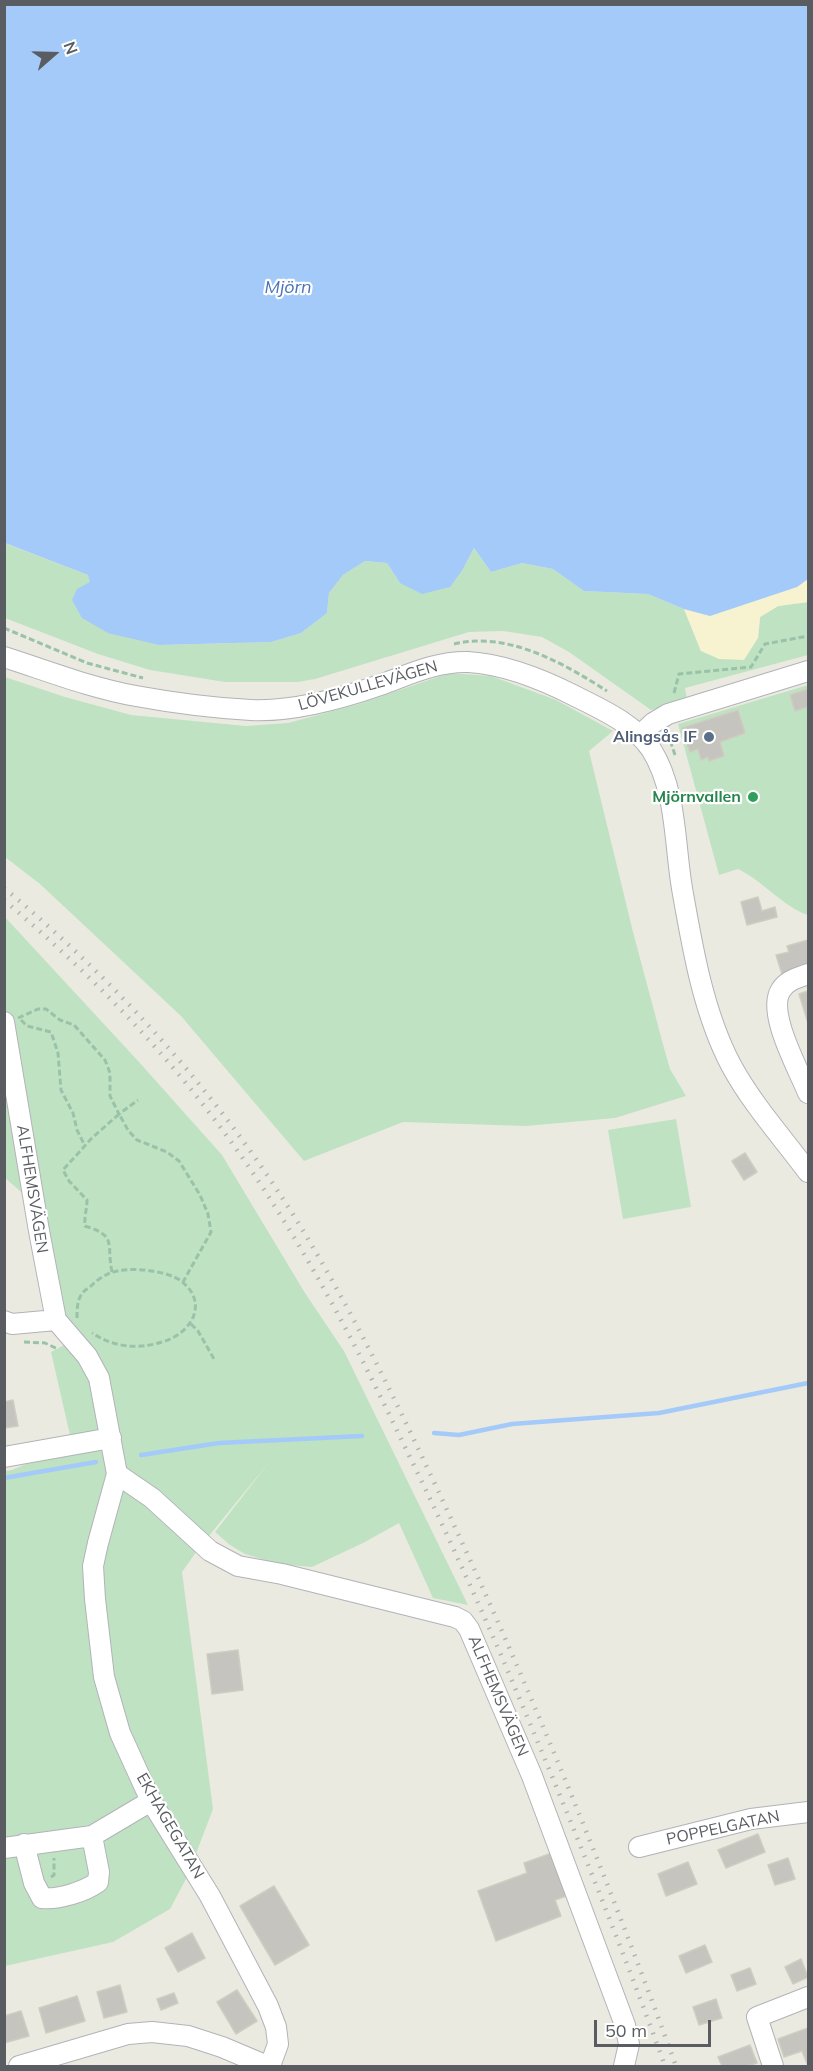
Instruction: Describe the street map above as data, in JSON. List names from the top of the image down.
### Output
{
  "streets": {
    "street": [
      "LÖVEKULLEVÄGEN",
      "ALFHEMSVÄGEN",
      "EKHAGEGATAN",
      "POPPELGATAN"
    ]
  },
  "crossings": [
    ["ALFHEMSVÄGEN", "EKHAGEGATAN"]
  ],
  "water": ["Mjörn"],
  "places": ["Alingsås IF", "Mjörnvallen"],
  "scale_bar": "50 m",
  "north": "right"
}
